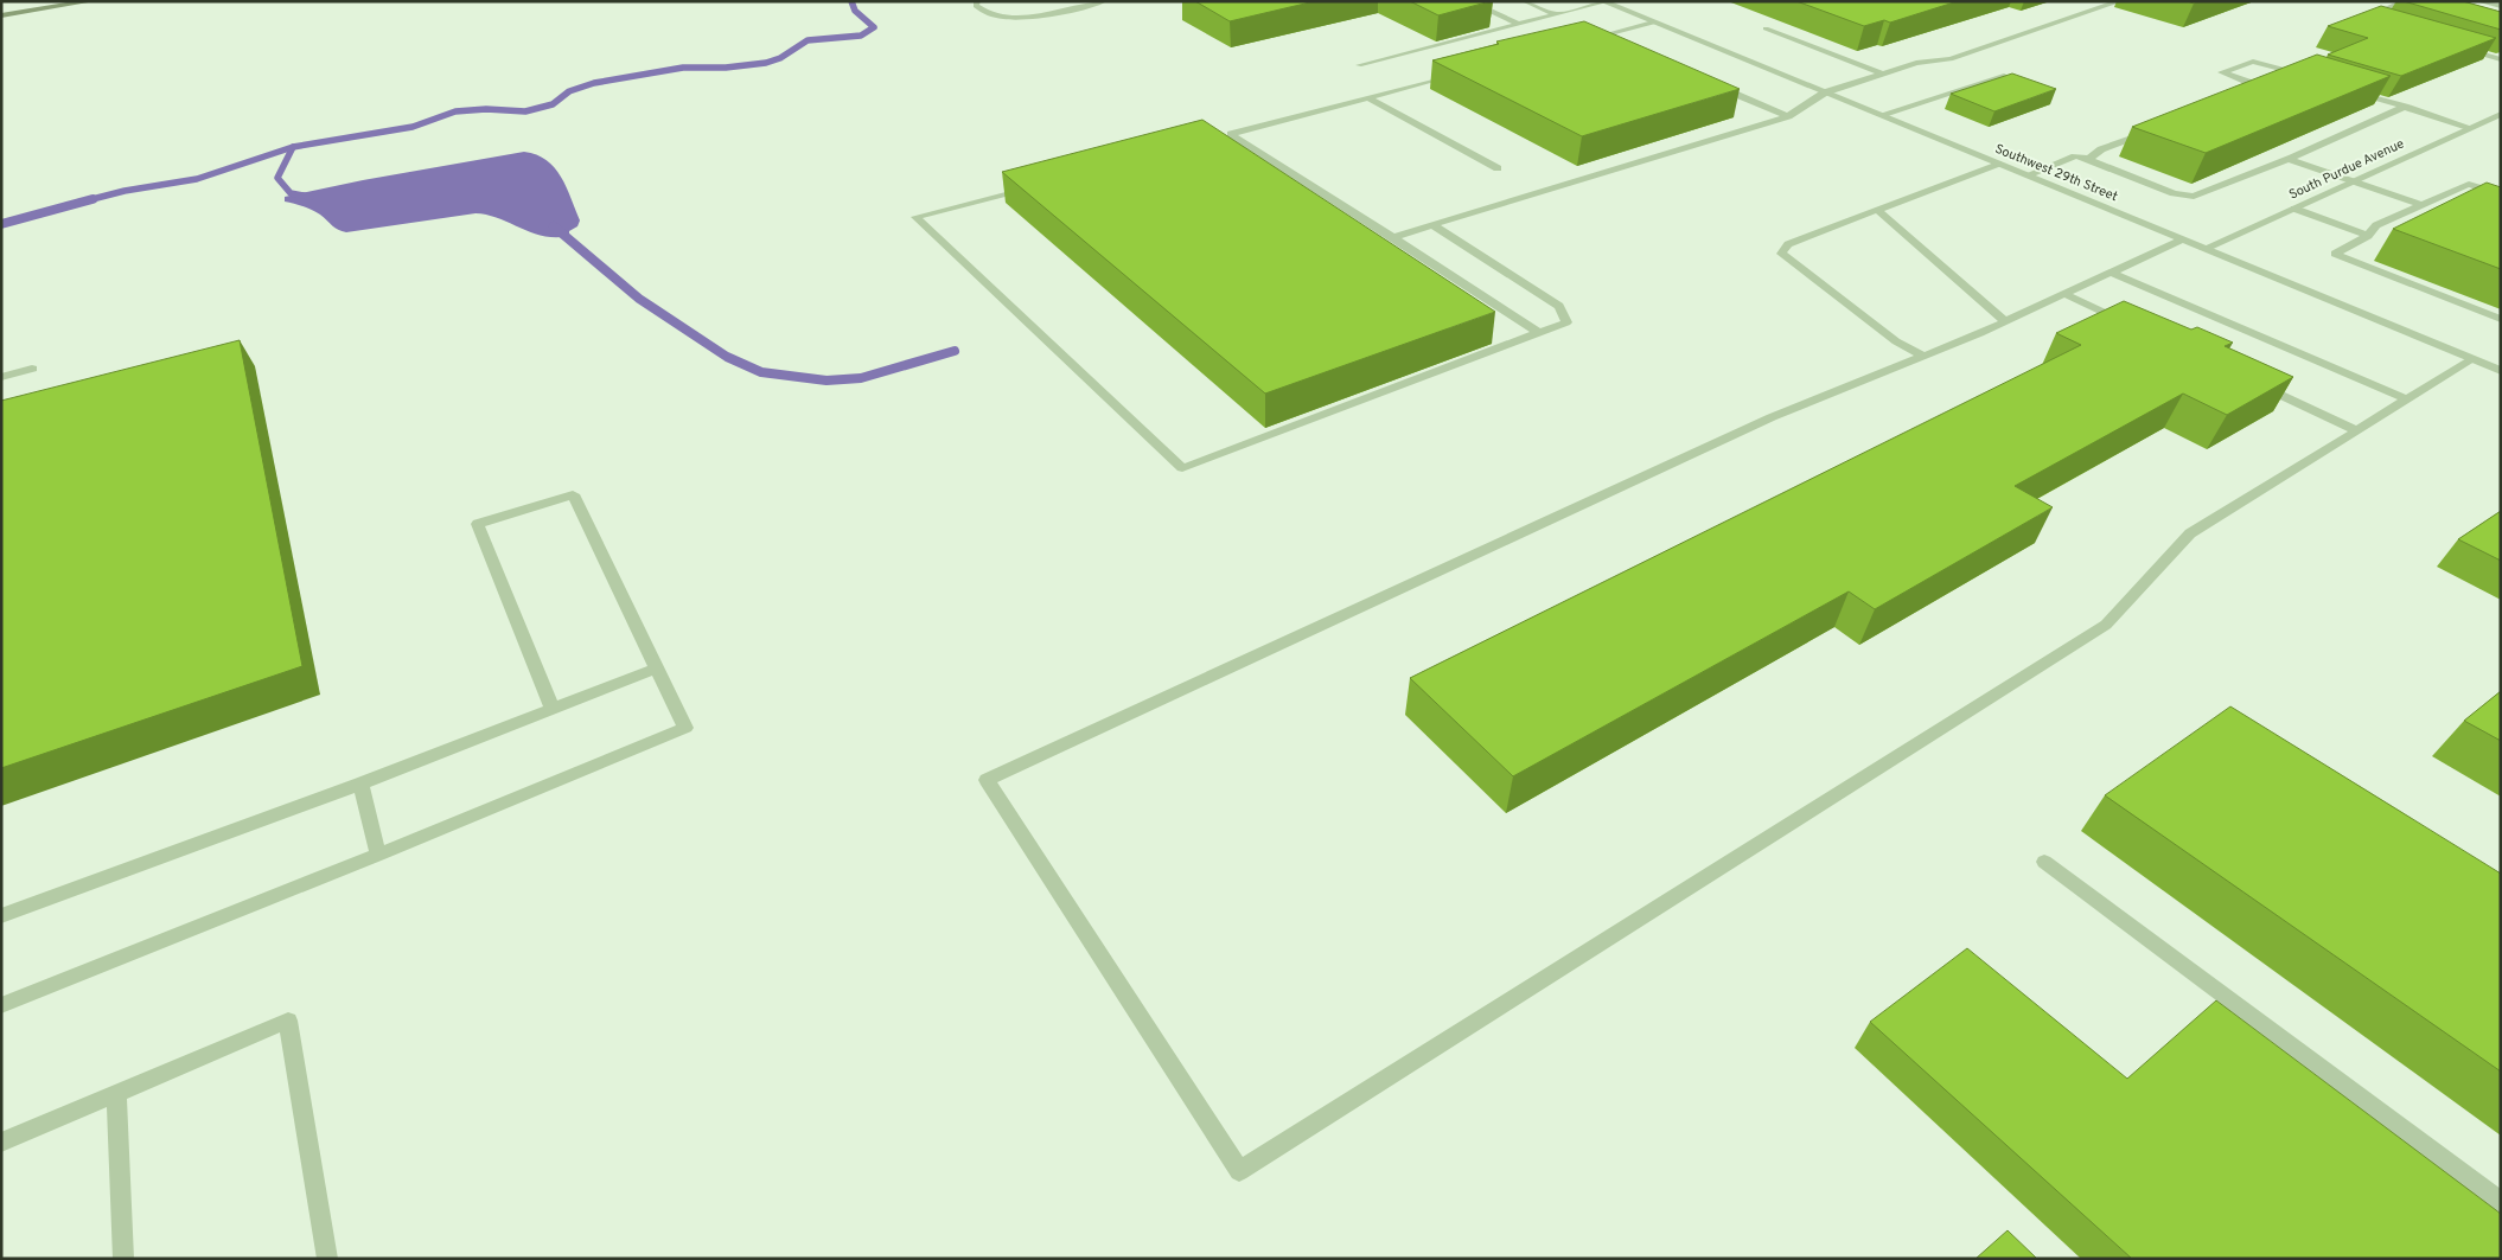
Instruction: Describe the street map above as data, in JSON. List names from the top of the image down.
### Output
{
  "streets": {
    "street": ["South Purdue Avenue", "Southwest 29th Street"]
  },
  "crossings": [
    ["South Purdue Avenue", "Southwest 29th Street"]
  ]
}
